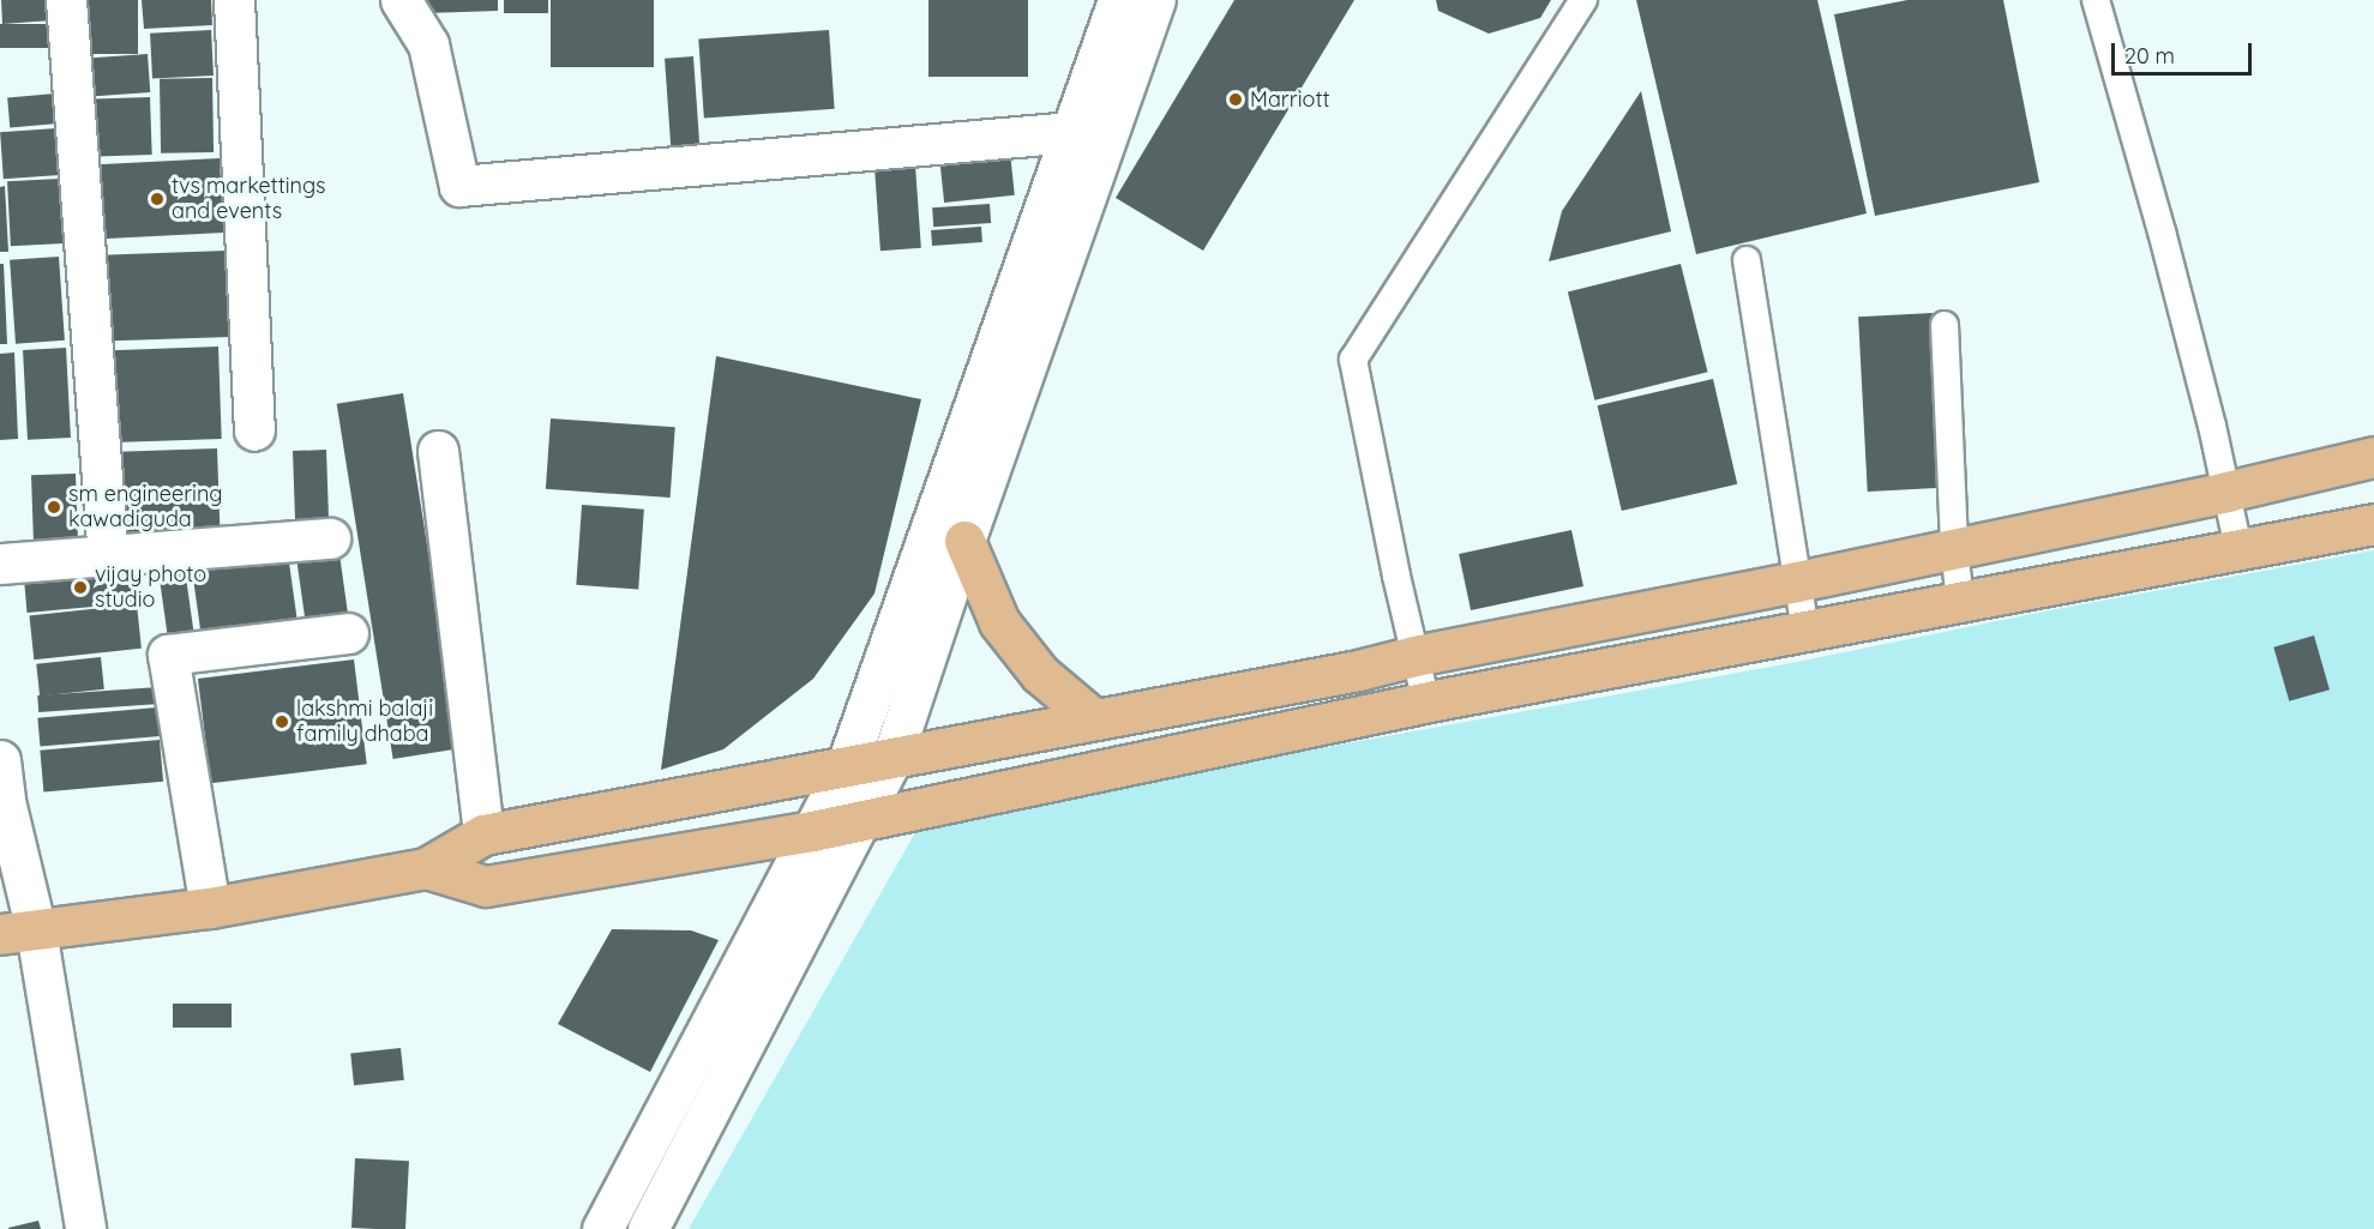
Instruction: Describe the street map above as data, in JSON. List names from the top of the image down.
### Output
{
  "places": [
    "Marriott",
    "tvs markettings and events",
    "sm engineering kawadiguda",
    "vijay photo studio",
    "lakshmi balaji family dhaba"
  ],
  "scale_bar": "20 m"
}
